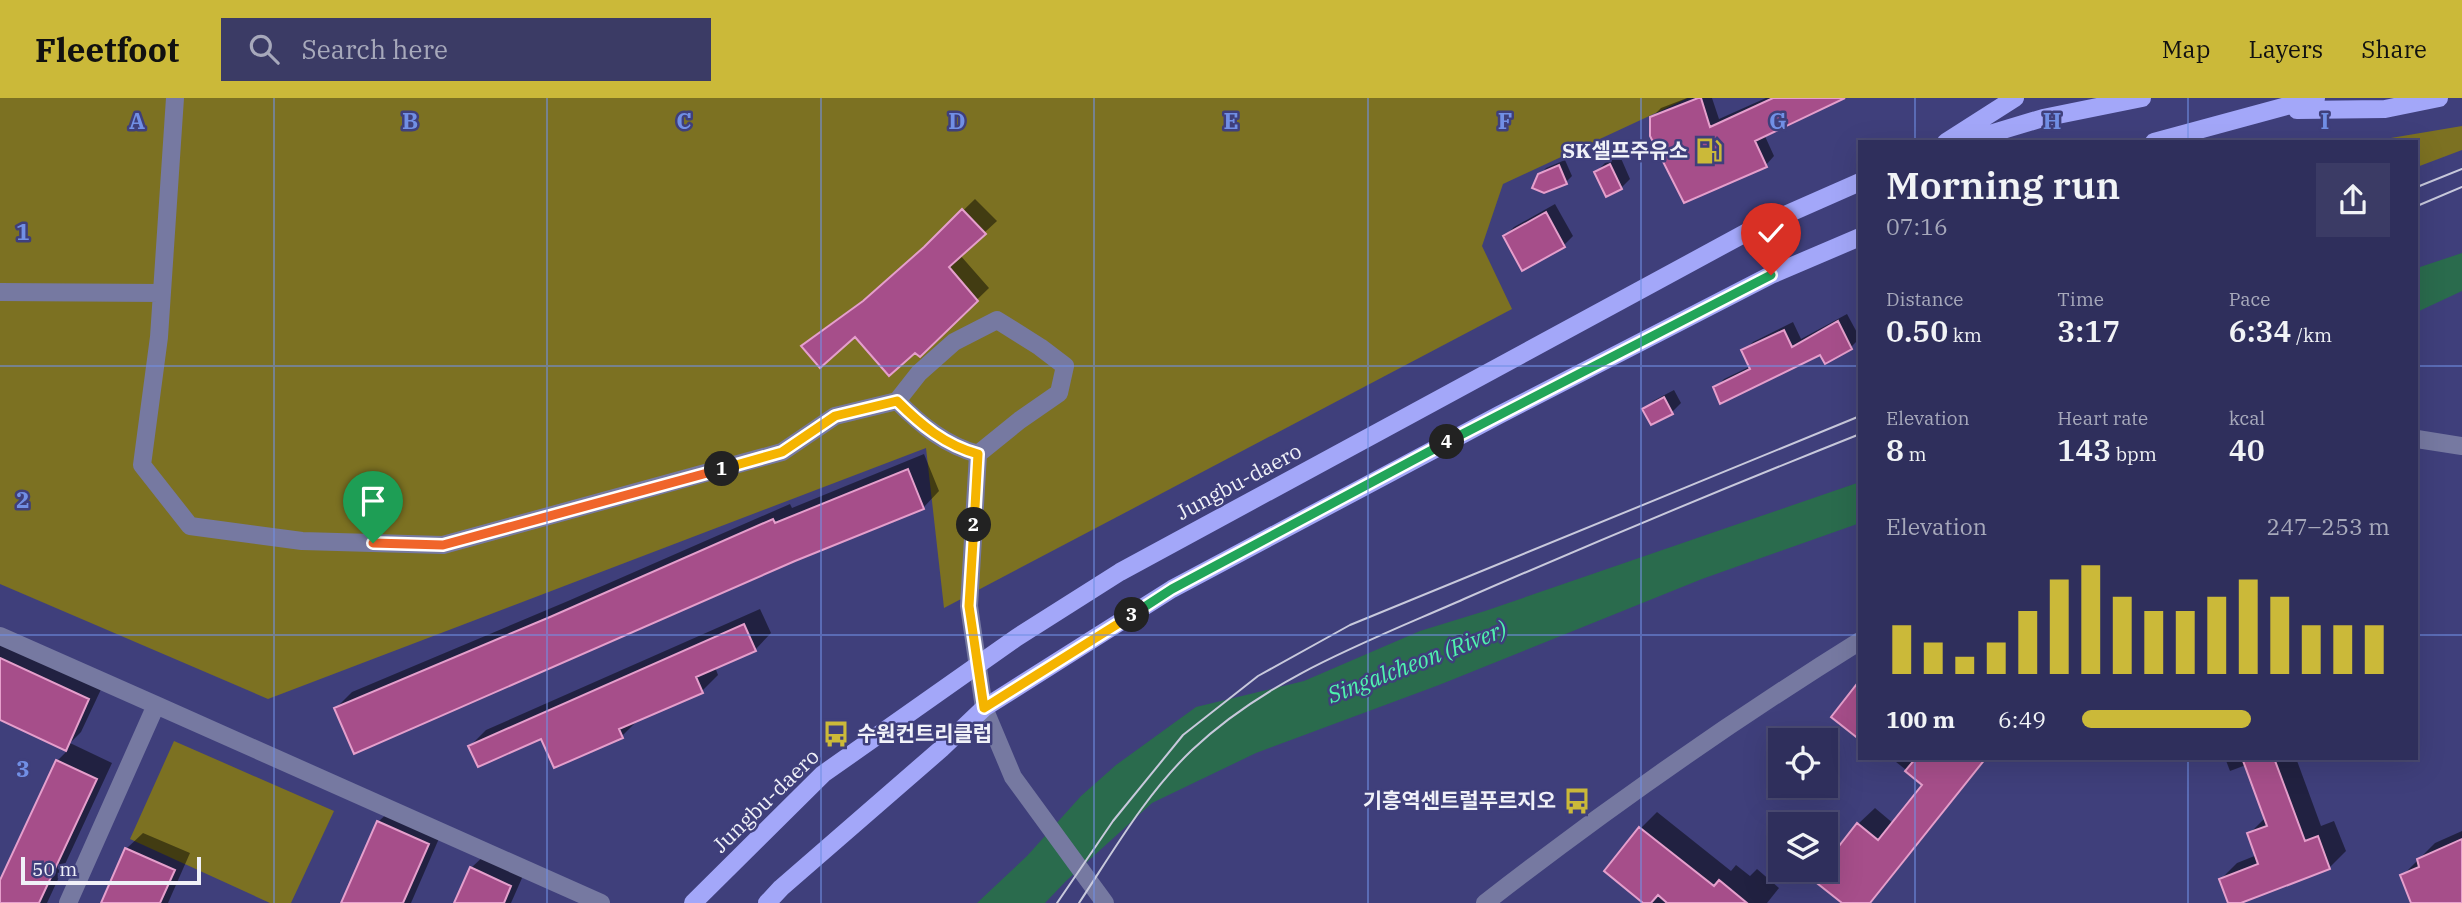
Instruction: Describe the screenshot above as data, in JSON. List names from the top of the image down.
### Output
{
  "streets": {
    "main road": ["Jungbu-daero"]
  },
  "water": ["Singalcheon (River)"],
  "places": {
    "fuel station": ["SK셀프주유소"],
    "bus stop": ["수원컨트리클럽", "기흥역센트럴푸르지오"]
  },
  "scale_bar": "50 m",
  "page": {
    "header": "Fleetfoot",
    "search": "Search here",
    "nav": ["Map", "Layers", "Share"],
    "heading": ["Morning run", "07:16"],
    "stats": [
      ["Distance", "0.50 km"],
      ["Time", "3:17"],
      ["Pace", "6:34 /km"],
      ["Elevation", "8 m"],
      ["Heart rate", "143 bpm"],
      ["kcal", "40"]
    ],
    "pins": [
      "4",
      "1",
      "2",
      "3"
    ],
    "chart": ["Elevation", "247–253 m"],
    "list": [
      {
        "name": "100 m",
        "note": "6:49"
      }
    ],
    "scale": "50 m"
  },
  "grid": {
    "columns": [
      "A",
      "B",
      "C",
      "D",
      "E",
      "F",
      "G",
      "H",
      "I"
    ],
    "rows": ["1", "2", "3"]
  }
}
